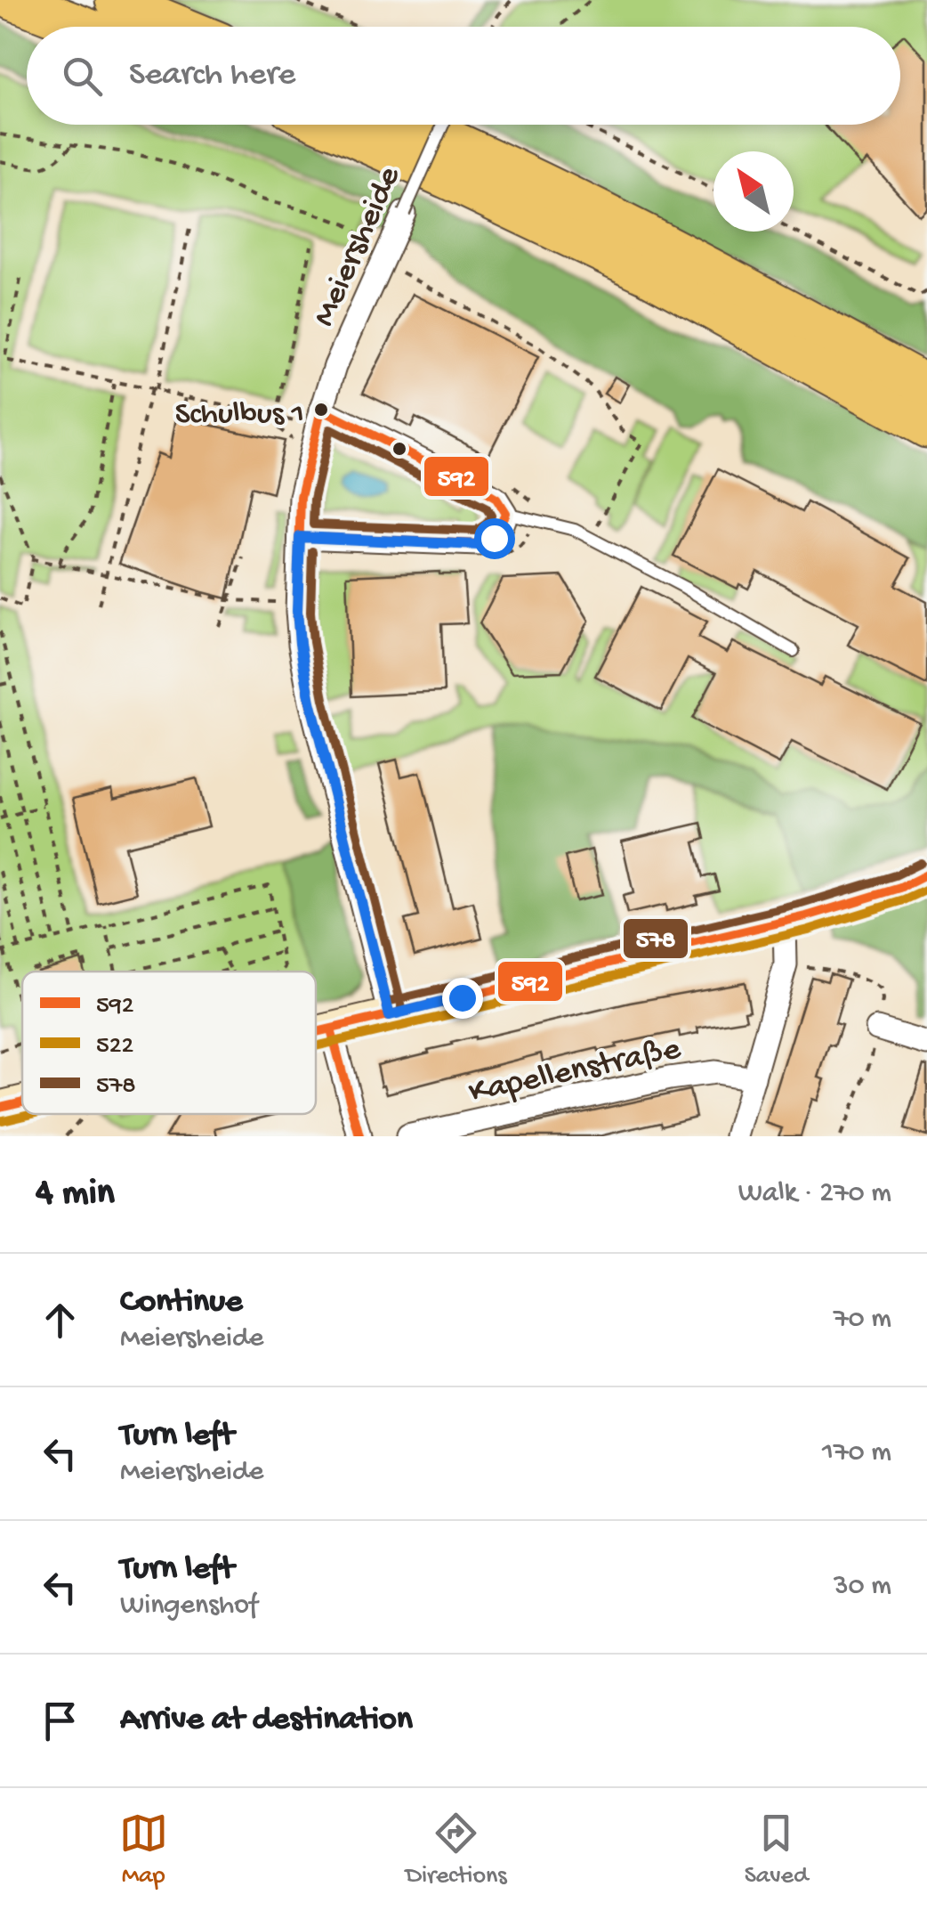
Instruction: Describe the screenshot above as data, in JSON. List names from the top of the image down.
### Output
{
  "streets": {
    "street": ["Meiersheide", "Kapellenstraße"]
  },
  "places": ["Schulbus 1"],
  "lines": ["transit line 592", "transit line 578", "transit line 522"],
  "legend": ["592", "522", "578"],
  "north": "top left",
  "page": {
    "search": "Search here",
    "heading": ["4 min", "Walk · 270 m"],
    "list": [
      ["Continue", "Meiersheide", "70 m"],
      ["Turn left", "Meiersheide", "170 m"],
      ["Turn left", "Wingenshof", "30 m"],
      "Arrive at destination"
    ],
    "nav": ["Map", "Directions", "Saved"]
  }
}
